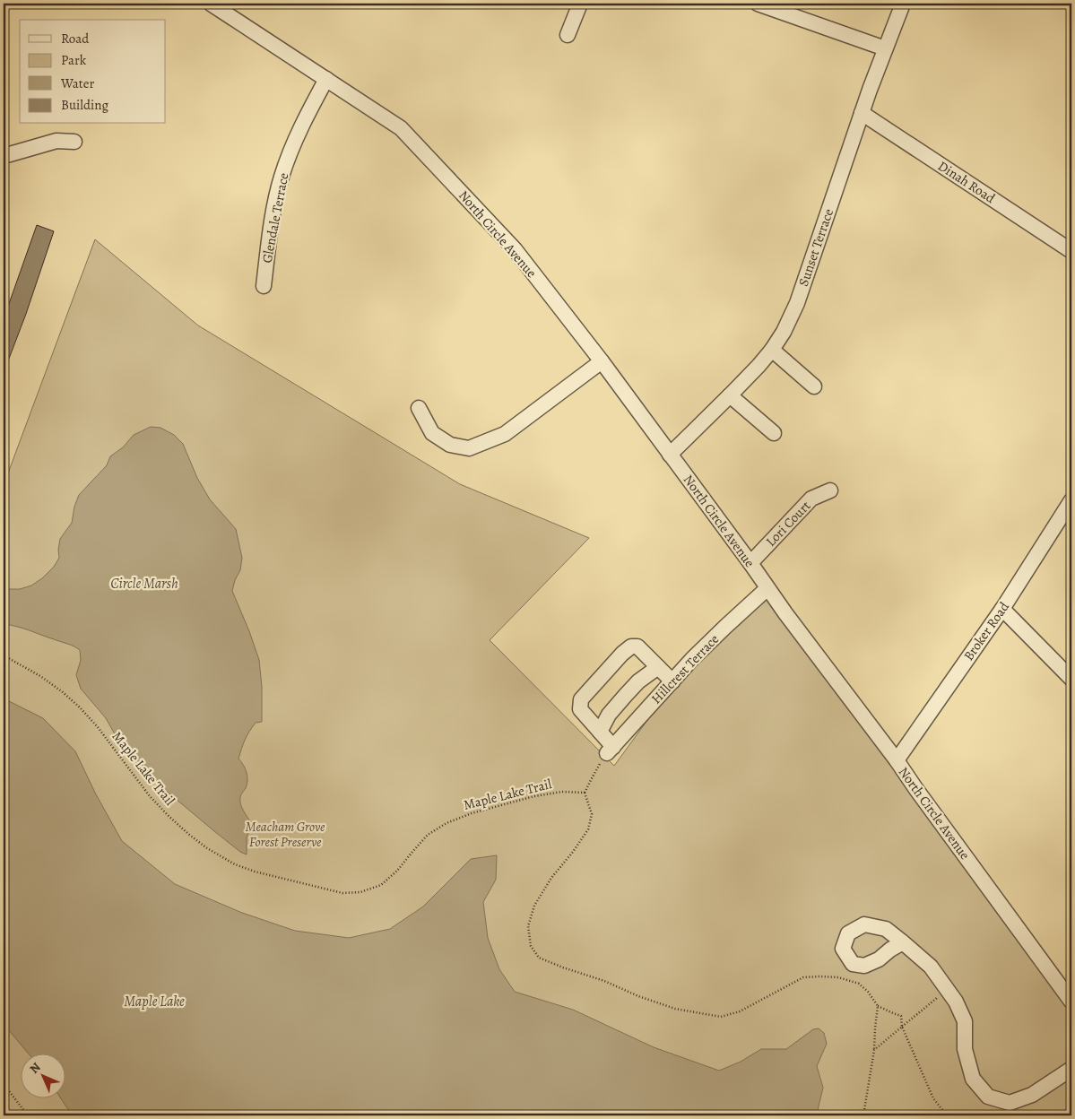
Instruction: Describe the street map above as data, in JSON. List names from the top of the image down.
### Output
{
  "streets": {
    "street": [
      "Dinah Road",
      "Glendale Terrace",
      "North Circle Avenue",
      "Sunset Terrace",
      "Lori Court",
      "Broker Road",
      "Hillcrest Terrace"
    ],
    "path": ["Maple Lake Trail"]
  },
  "crossings": [
    ["Dinah Road", "Sunset Terrace"],
    ["Glendale Terrace", "North Circle Avenue"],
    ["North Circle Avenue", "Sunset Terrace"],
    ["North Circle Avenue", "Lori Court"],
    ["North Circle Avenue", "Broker Road"],
    ["North Circle Avenue", "Hillcrest Terrace"]
  ],
  "water": ["Circle Marsh", "Maple Lake"],
  "parks": ["Meacham Grove Forest Preserve"],
  "legend": [
    "Road",
    "Park",
    "Water",
    "Building"
  ],
  "north": "top left"
}
